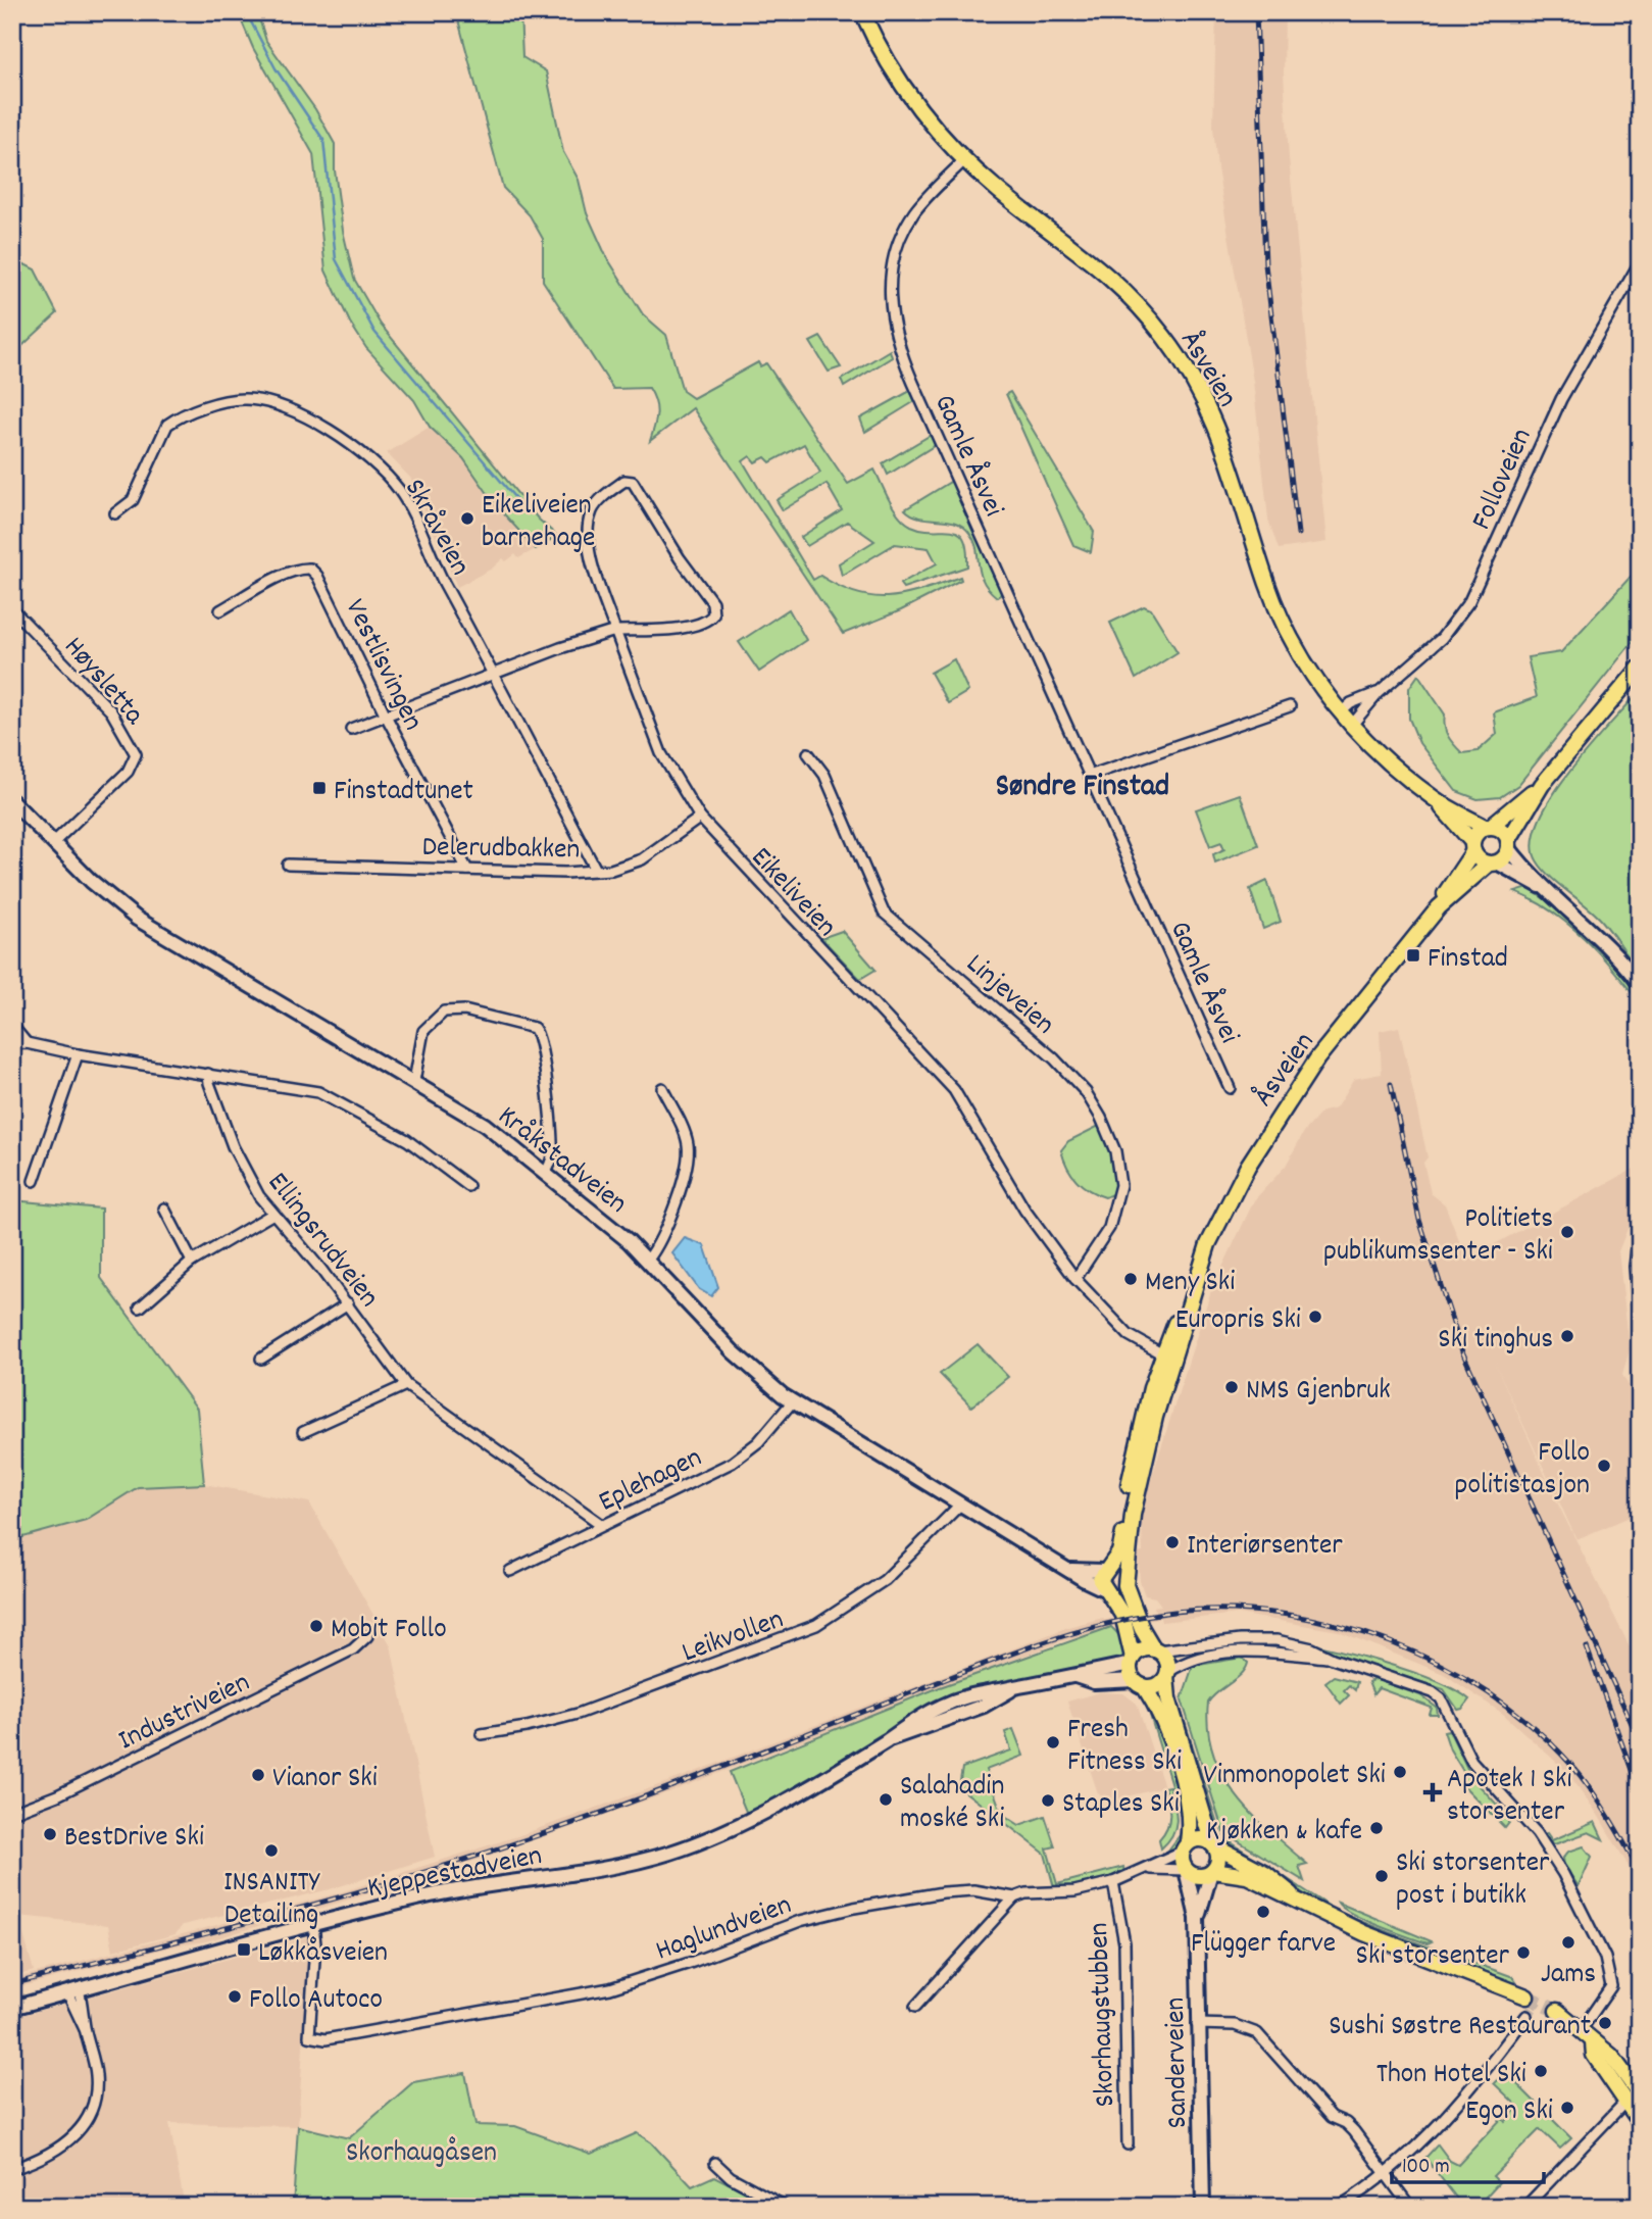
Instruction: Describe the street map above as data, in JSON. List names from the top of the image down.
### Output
{
  "streets": {
    "main road": [
      "Åsveien",
      "Kråkstadveien",
      "Kjeppestadveien",
      "Sanderveien"
    ],
    "street": [
      "Gamle Åsvei",
      "Folloveien",
      "Skråveien",
      "Vestlisvingen",
      "Høysletta",
      "Delerudbakken",
      "Eikeliveien",
      "Linjeveien",
      "Ellingsrudveien",
      "Eplehagen",
      "Leikvollen",
      "Industriveien",
      "Haglundveien",
      "Skorhaugstubben"
    ]
  },
  "crossings": [
    ["Åsveien", "Gamle Åsvei"],
    ["Åsveien", "Folloveien"],
    ["Åsveien", "Eikeliveien"],
    ["Åsveien", "Kråkstadveien"],
    ["Skråveien", "Delerudbakken"],
    ["Vestlisvingen", "Delerudbakken"],
    ["Høysletta", "Kråkstadveien"],
    ["Delerudbakken", "Eikeliveien"],
    ["Eikeliveien", "Linjeveien"],
    ["Kråkstadveien", "Eplehagen"],
    ["Kråkstadveien", "Leikvollen"],
    ["Ellingsrudveien", "Eplehagen"],
    ["Kjeppestadveien", "Haglundveien"],
    ["Haglundveien", "Skorhaugstubben"],
    ["Haglundveien", "Sanderveien"]
  ],
  "districts": ["Søndre Finstad"],
  "parks": ["Skorhaugåsen"],
  "places": {
    "other": [
      "Eikeliveien barnehage",
      "Politiets publikumssenter - Ski",
      "Meny Ski",
      "Europris Ski",
      "Ski tinghus",
      "NMS Gjenbruk",
      "Follo politistasjon",
      "Interiørsenter",
      "Mobit Follo",
      "Fresh Fitness Ski",
      "Vinmonopolet Ski",
      "Vianor Ski",
      "Salahadin moské Ski",
      "Staples Ski",
      "Kjøkken & kafe",
      "BestDrive Ski",
      "INSANITY Detailing",
      "Ski storsenter post i butikk",
      "Flügger farve",
      "Jams",
      "Ski storsenter",
      "Follo Autoco",
      "Sushi Søstre Restaurant",
      "Thon Hotel Ski",
      "Egon Ski"
    ],
    "transit": ["Finstadtunet", "Finstad", "Løkkåsveien"],
    "health": ["Apotek 1 Ski storsenter"]
  },
  "scale_bar": "100 m"
}
